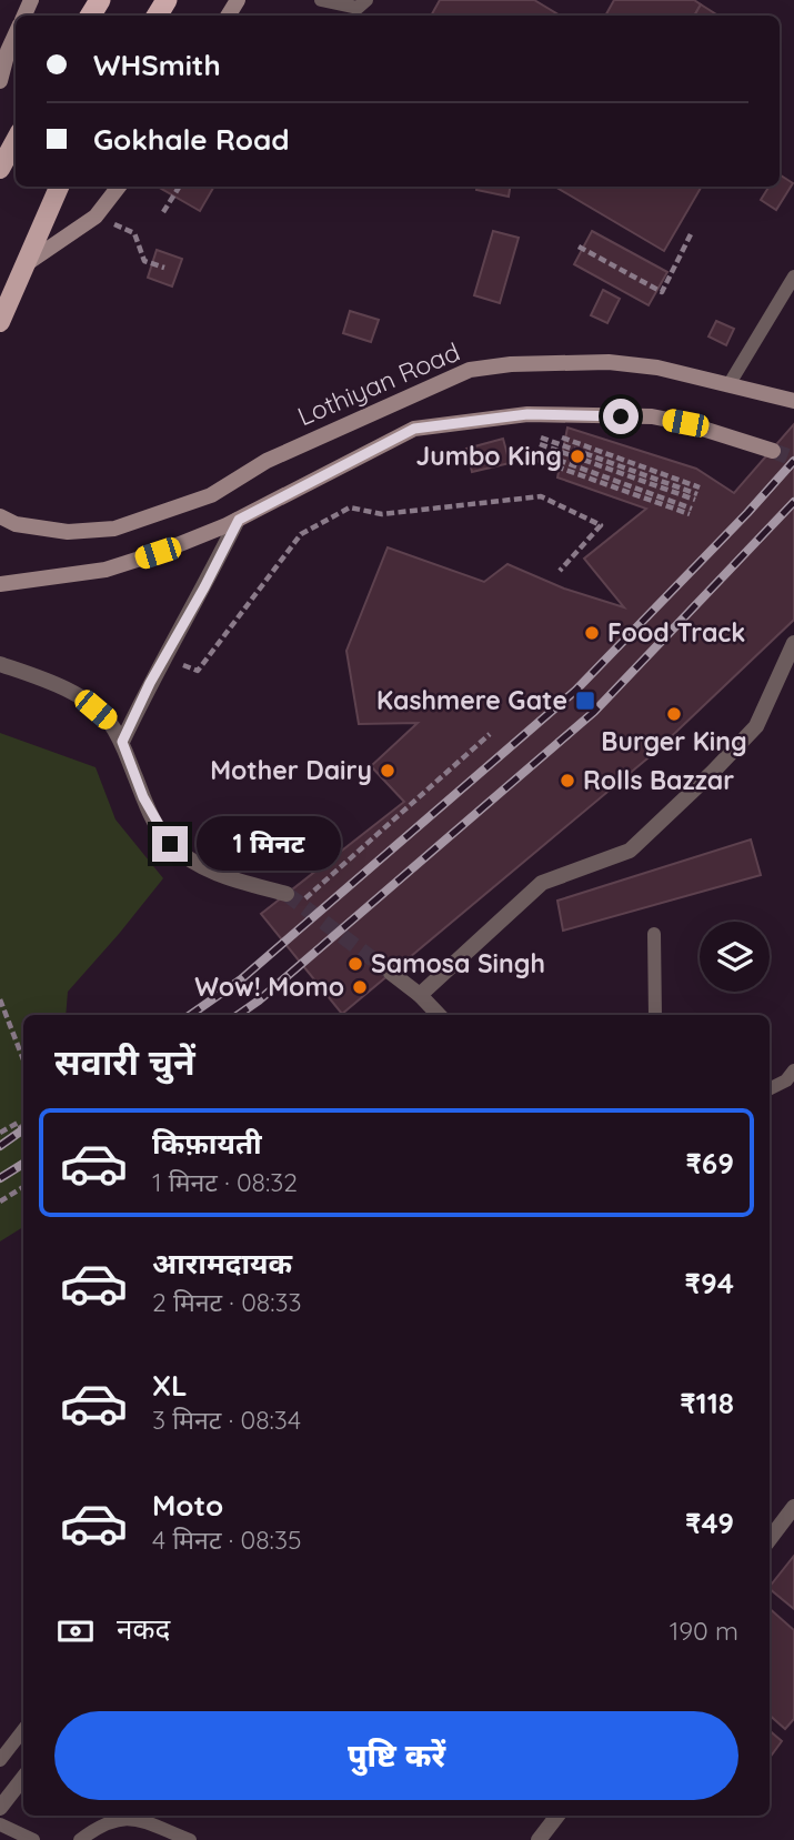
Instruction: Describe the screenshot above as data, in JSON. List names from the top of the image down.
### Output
{
  "streets": {
    "main road": ["Lothiyan Road"]
  },
  "places": {
    "other": [
      "Jumbo King",
      "Food Track",
      "Burger King",
      "Mother Dairy",
      "Rolls Bazzar",
      "Samosa Singh",
      "Wow! Momo"
    ],
    "transit": ["Kashmere Gate"]
  },
  "page": {
    "banner": ["WHSmith", "Gokhale Road"],
    "bubble": "1 मिनट",
    "heading": "सवारी चुनें",
    "list": [
      {
        "name": "किफ़ायती",
        "note": "1 मिनट · 08:32",
        "value": "₹69"
      },
      {
        "name": "आरामदायक",
        "note": "2 मिनट · 08:33",
        "value": "₹94"
      },
      {
        "name": "XL",
        "note": "3 मिनट · 08:34",
        "value": "₹118"
      },
      {
        "name": "Moto",
        "note": "4 मिनट · 08:35",
        "value": "₹49"
      }
    ],
    "pay": ["नकद", "190 m"],
    "buttons": "पुष्टि करें"
  }
}
